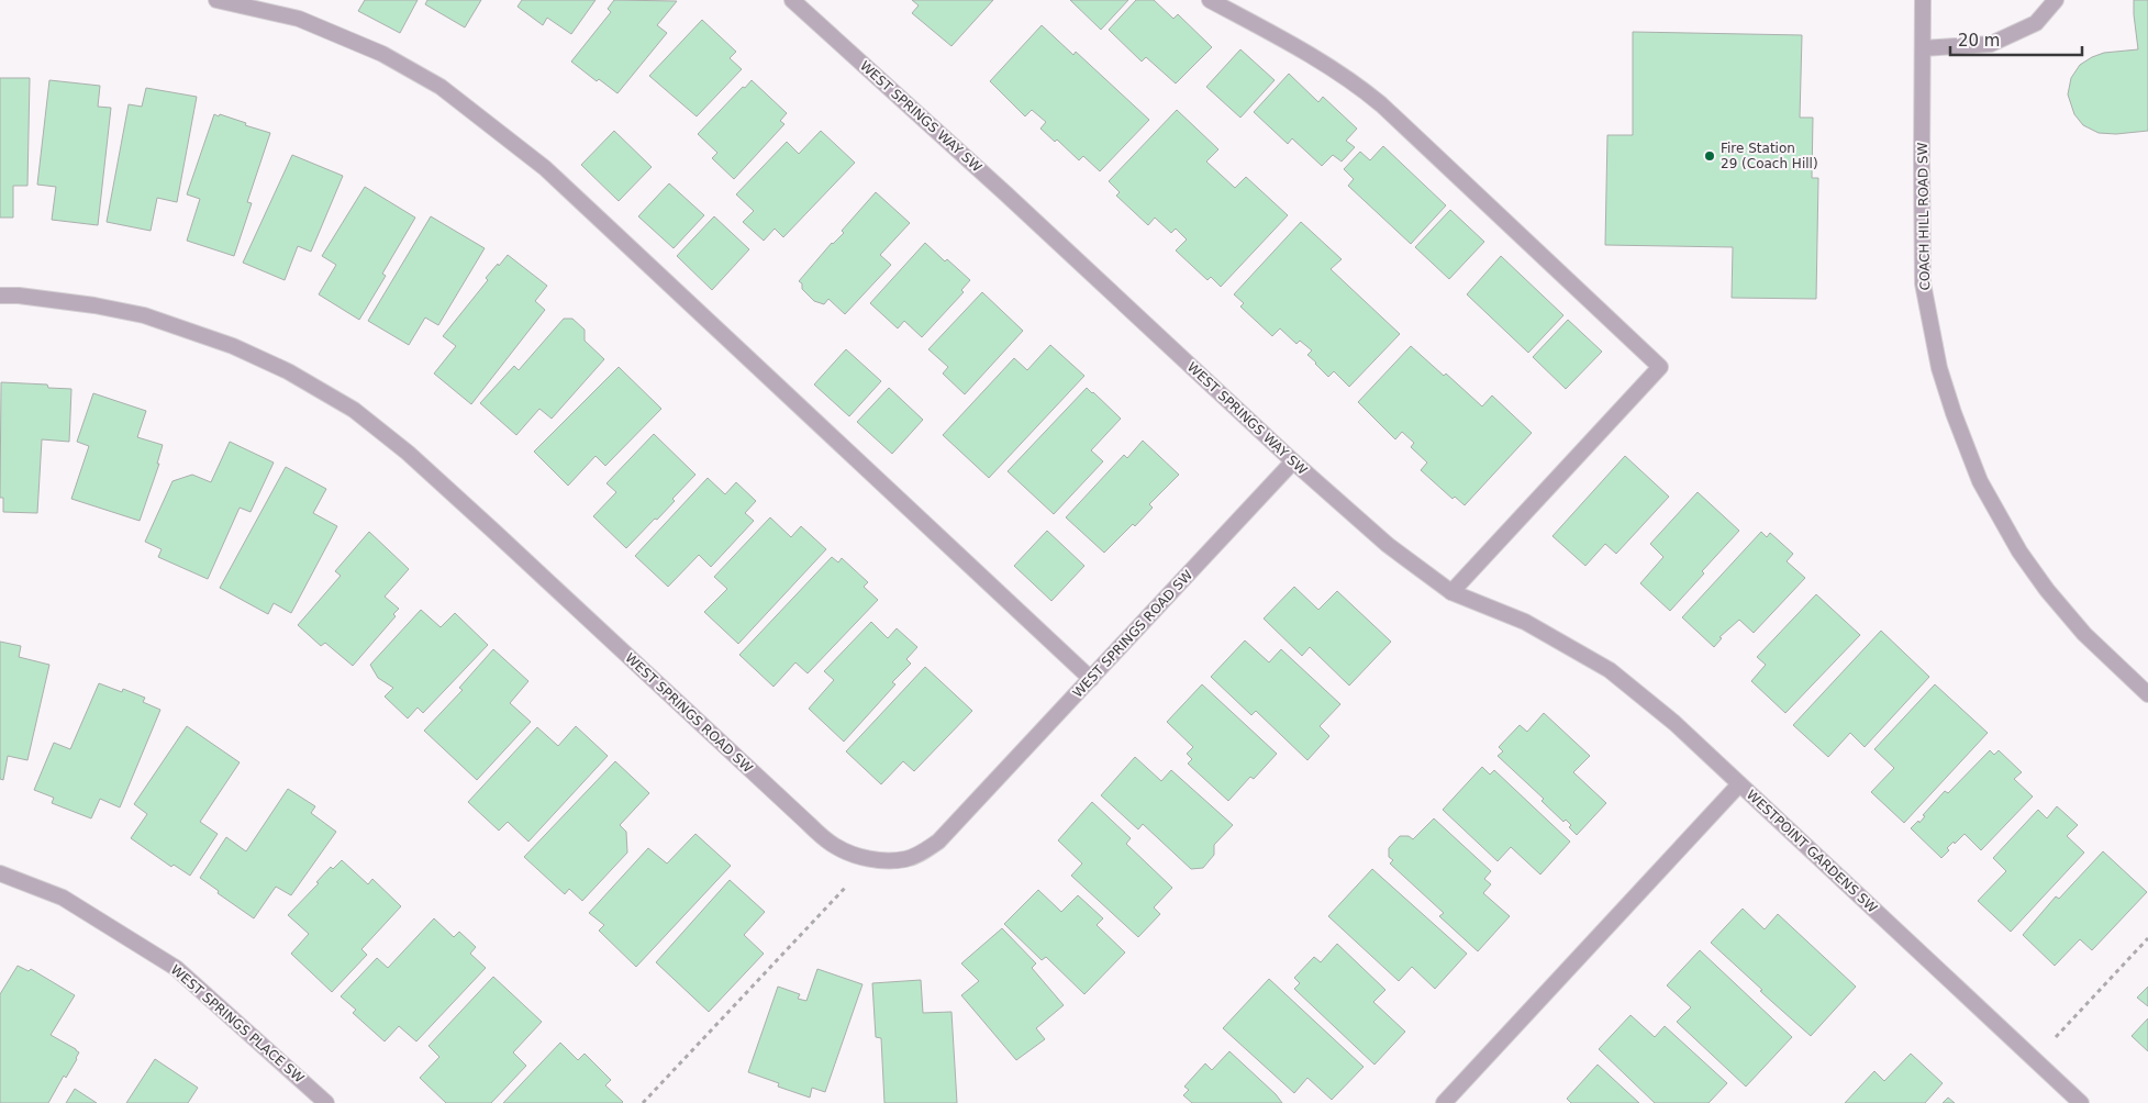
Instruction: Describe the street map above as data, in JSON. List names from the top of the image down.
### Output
{
  "streets": {
    "street": [
      "WEST SPRINGS WAY SW",
      "COACH HILL ROAD SW",
      "WEST SPRINGS ROAD SW",
      "WESTPOINT GARDENS SW",
      "WEST SPRINGS PLACE SW"
    ]
  },
  "crossings": [
    ["WEST SPRINGS WAY SW", "WEST SPRINGS ROAD SW"],
    ["WEST SPRINGS WAY SW", "WESTPOINT GARDENS SW"]
  ],
  "places": ["Fire Station 29 (Coach Hill)"],
  "scale_bar": "20 m"
}
